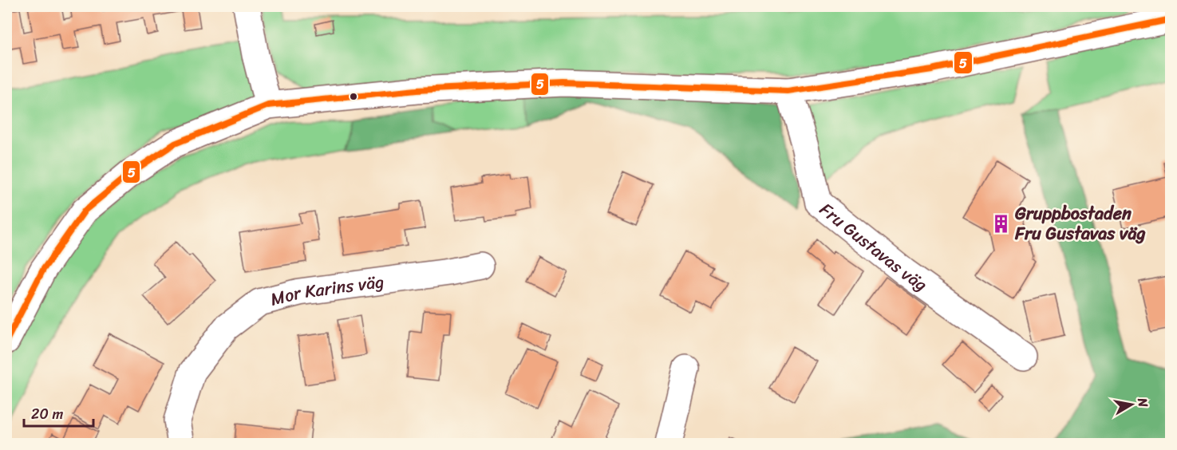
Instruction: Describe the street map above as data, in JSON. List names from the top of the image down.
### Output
{
  "streets": {
    "street": ["Fru Gustavas väg", "Mor Karins väg"]
  },
  "places": {
    "building": ["Gruppbostaden Fru Gustavas väg"]
  },
  "lines": ["transit line 5"],
  "scale_bar": "20 m",
  "north": "right"
}
